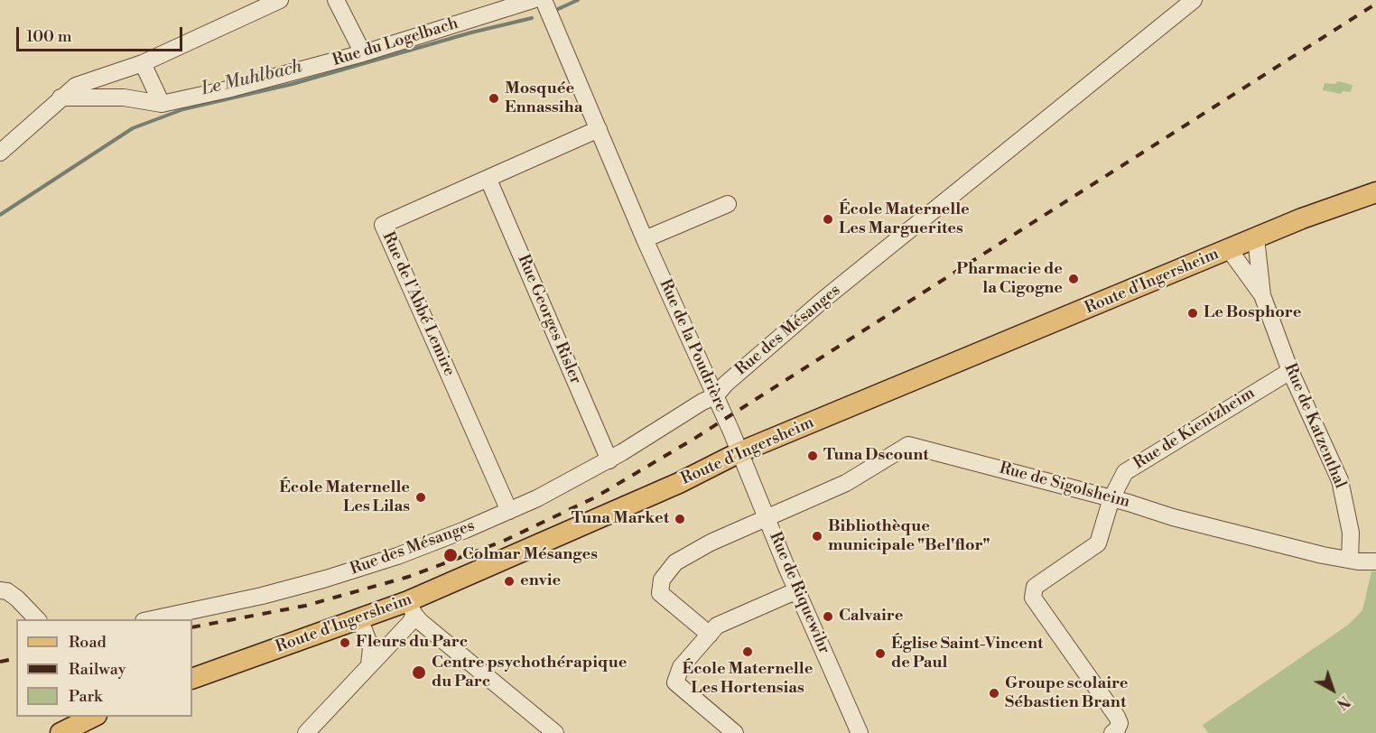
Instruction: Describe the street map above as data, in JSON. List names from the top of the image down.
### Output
{
  "streets": {
    "main road": ["Route d'Ingersheim"],
    "street": [
      "Rue du Logelbach",
      "Rue de l'Abbé Lemire",
      "Rue Georges Risler",
      "Rue des Mésanges",
      "Rue de la Poudrière",
      "Rue de Katzenthal",
      "Rue de Kientzheim",
      "Rue de Sigolsheim",
      "Rue de Riquewihr"
    ]
  },
  "crossings": [
    ["Route d'Ingersheim", "Rue de la Poudrière"],
    ["Route d'Ingersheim", "Rue de Katzenthal"],
    ["Route d'Ingersheim", "Rue de Riquewihr"],
    ["Rue de l'Abbé Lemire", "Rue Georges Risler"],
    ["Rue de l'Abbé Lemire", "Rue des Mésanges"],
    ["Rue de l'Abbé Lemire", "Rue de la Poudrière"],
    ["Rue Georges Risler", "Rue des Mésanges"],
    ["Rue des Mésanges", "Rue de la Poudrière"],
    ["Rue de la Poudrière", "Rue de Riquewihr"],
    ["Rue de Katzenthal", "Rue de Kientzheim"],
    ["Rue de Katzenthal", "Rue de Sigolsheim"],
    ["Rue de Kientzheim", "Rue de Sigolsheim"],
    ["Rue de Sigolsheim", "Rue de Riquewihr"]
  ],
  "water": ["Le Muhlbach"],
  "places": [
    "Mosquée Ennassiha",
    "École Maternelle Les Marguerites",
    "Pharmacie de la Cigogne",
    "Le Bosphore",
    "Tuna Dscount",
    "École Maternelle Les Lilas",
    "Tuna Market",
    "Bibliothèque municipale \"Bel'flor\"",
    "Colmar Mésanges",
    "envie",
    "Calvaire",
    "Fleurs du Parc",
    "École Maternelle Les Hortensias",
    "Église Saint-Vincent de Paul",
    "Centre psychothérapique du Parc",
    "Groupe scolaire Sébastien Brant"
  ],
  "legend": ["Road", "Railway", "Park"],
  "scale_bar": "100 m",
  "north": "bottom right"
}
